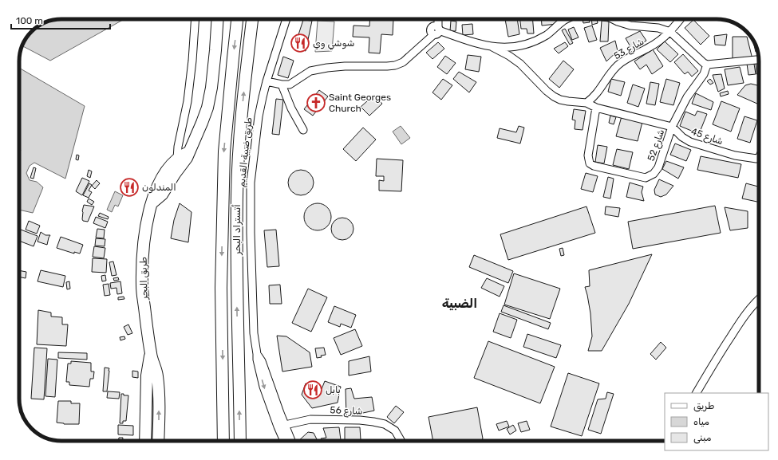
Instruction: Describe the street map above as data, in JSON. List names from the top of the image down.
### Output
{
  "streets": {
    "highway": ["أتستراد البحر", "طريق البحر"],
    "street": [
      "شارع 53",
      "شارع 45",
      "شارع 52",
      "طريق ضبية القديم",
      "شارع 56"
    ]
  },
  "crossings": [
    ["شارع 53", "شارع 45"],
    ["شارع 45", "شارع 52"],
    ["طريق ضبية القديم", "شارع 56"]
  ],
  "districts": ["الضبية"],
  "places": {
    "restaurant": ["شوشي وي", "المندلون", "بابل"],
    "church": ["Saint Georges Church"]
  },
  "legend": ["طريق", "مياه", "مبنى"],
  "scale_bar": "100 m"
}
